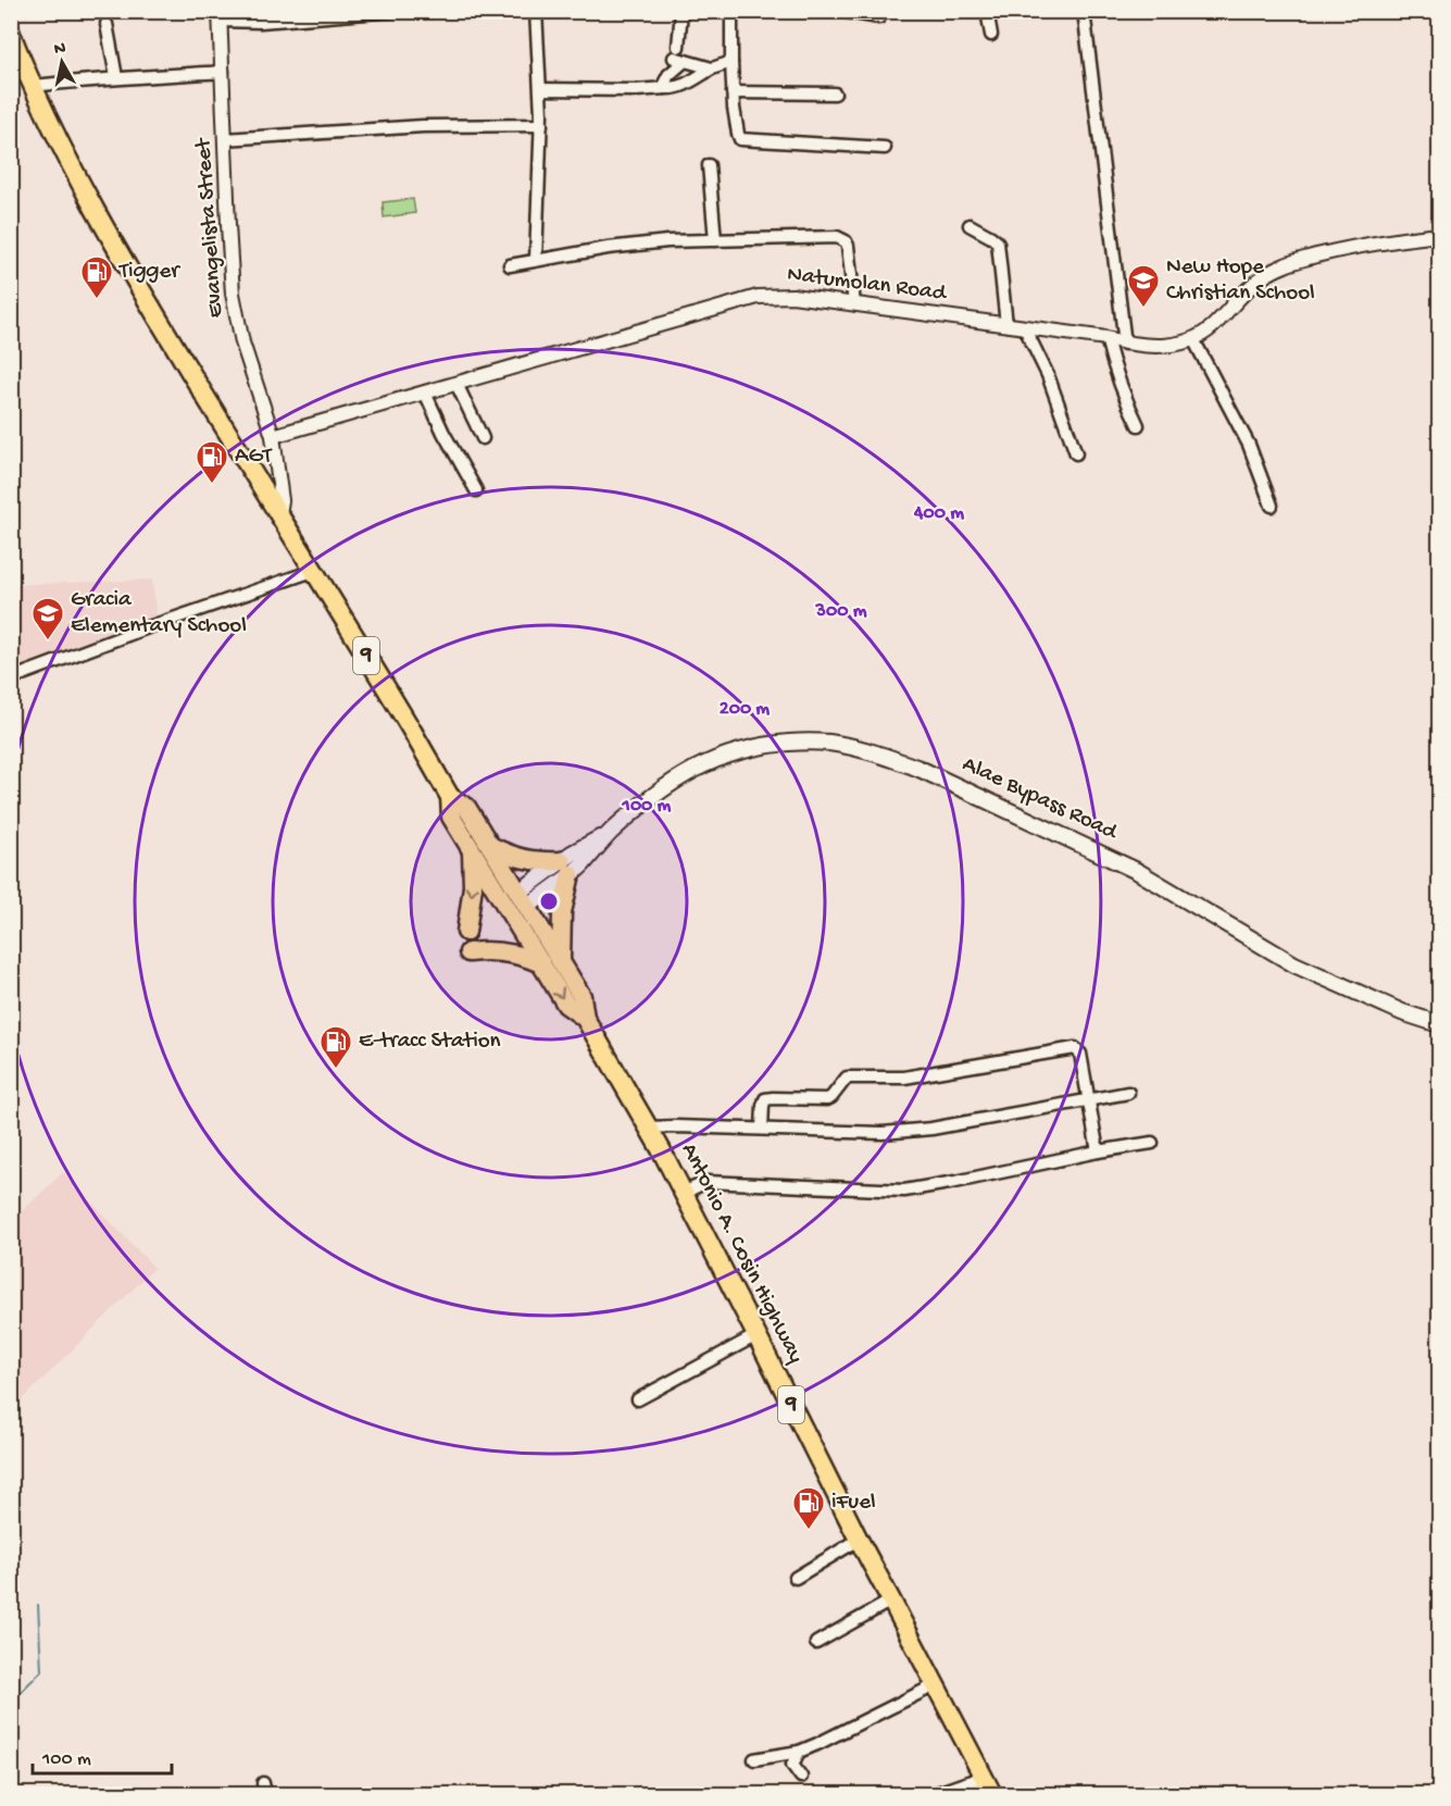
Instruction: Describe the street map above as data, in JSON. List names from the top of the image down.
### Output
{
  "streets": {
    "highway": ["9", "Antonio A. Cosin Highway"],
    "main road": ["Alae Bypass Road"],
    "street": ["Evangelista Street", "Natumolan Road"]
  },
  "crossings": [
    ["Evangelista Street", "Natumolan Road"],
    ["Evangelista Street", "Antonio A. Cosin Highway"],
    ["Alae Bypass Road", "Antonio A. Cosin Highway"]
  ],
  "places": {
    "fuel station": [
      "Tigger",
      "AGT",
      "E-tracc Station",
      "iFuel"
    ],
    "school or university": ["New Hope Christian School", "Gracia Elementary School"]
  },
  "scale_bar": "100 m",
  "north": "top",
  "rings": [
    "400 m",
    "300 m",
    "200 m",
    "100 m"
  ]
}
